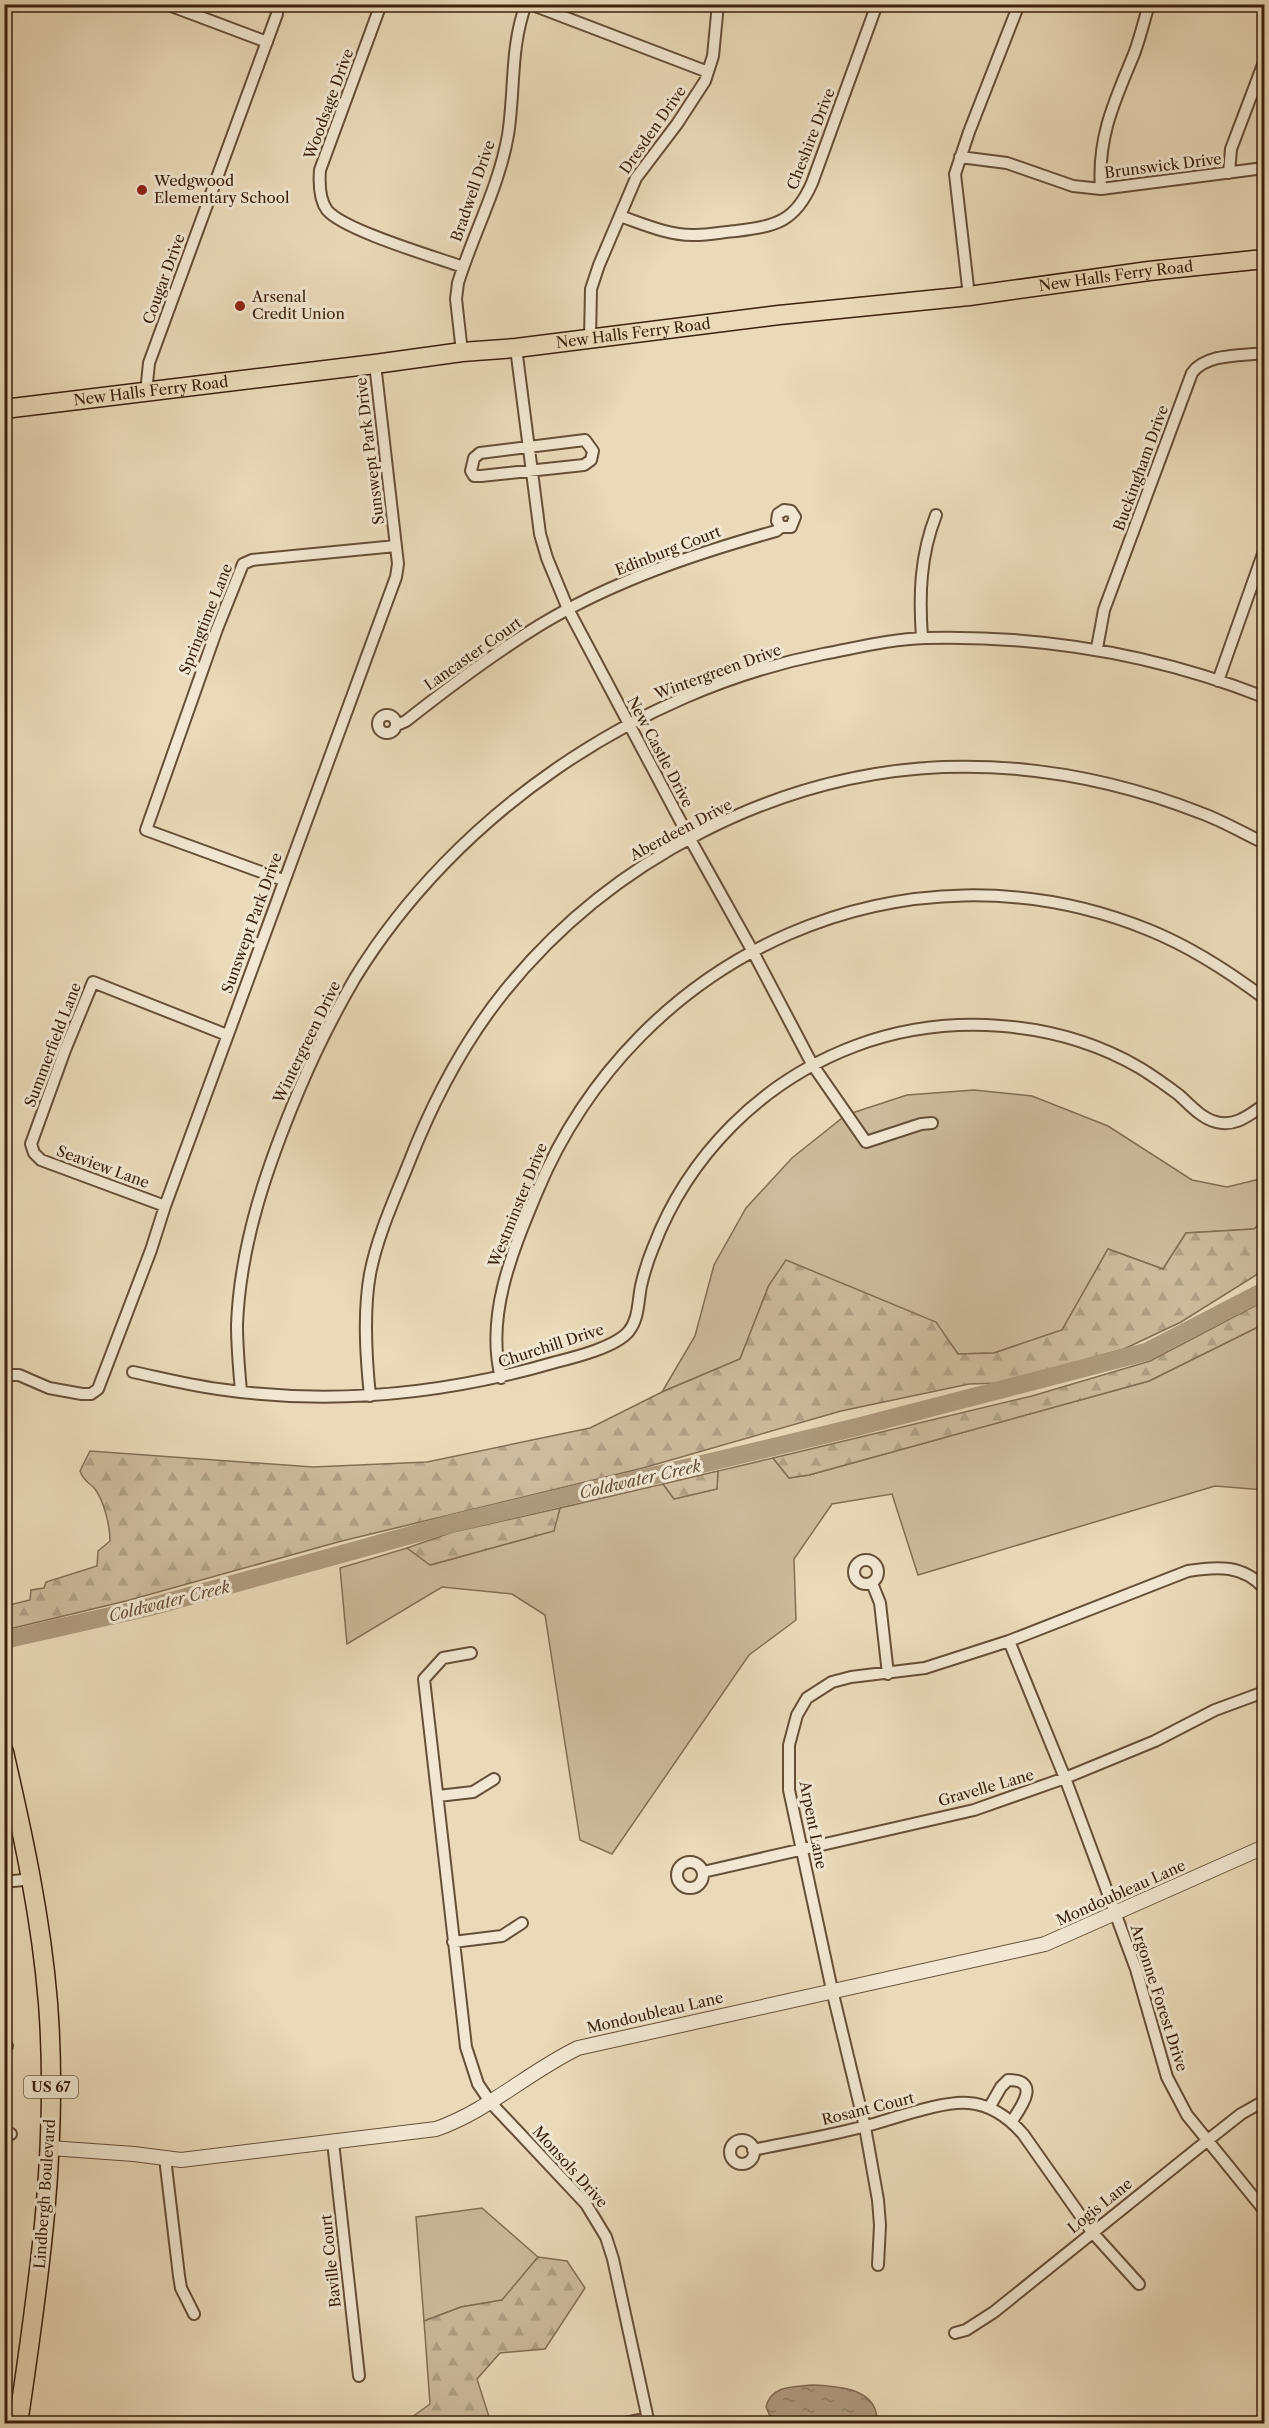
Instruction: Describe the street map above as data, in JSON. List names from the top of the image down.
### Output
{
  "streets": {
    "main road": ["New Halls Ferry Road", "US 67", "Lindbergh Boulevard"],
    "street": [
      "Woodsage Drive",
      "Dresden Drive",
      "Cheshire Drive",
      "Brunswick Drive",
      "Bradwell Drive",
      "Cougar Drive",
      "Sunswept Park Drive",
      "Buckingham Drive",
      "Edinburg Court",
      "Springtime Lane",
      "Lancaster Court",
      "Wintergreen Drive",
      "New Castle Drive",
      "Aberdeen Drive",
      "Summerfield Lane",
      "Seaview Lane",
      "Westminster Drive",
      "Churchill Drive",
      "Gravelle Lane",
      "Arpent Lane",
      "Mondoubleau Lane",
      "Argonne Forest Drive",
      "Rosant Court",
      "Monsols Drive",
      "Logis Lane",
      "Baville Court"
    ]
  },
  "crossings": [
    ["Woodsage Drive", "Bradwell Drive"],
    ["Dresden Drive", "Cheshire Drive"],
    ["Dresden Drive", "New Halls Ferry Road"],
    ["Bradwell Drive", "New Halls Ferry Road"],
    ["New Halls Ferry Road", "Cougar Drive"],
    ["New Halls Ferry Road", "Sunswept Park Drive"],
    ["New Halls Ferry Road", "New Castle Drive"],
    ["Sunswept Park Drive", "Springtime Lane"],
    ["Sunswept Park Drive", "Summerfield Lane"],
    ["Sunswept Park Drive", "Seaview Lane"],
    ["Buckingham Drive", "Wintergreen Drive"],
    ["Edinburg Court", "Lancaster Court"],
    ["Edinburg Court", "New Castle Drive"],
    ["Lancaster Court", "New Castle Drive"],
    ["Wintergreen Drive", "New Castle Drive"],
    ["Wintergreen Drive", "Churchill Drive"],
    ["New Castle Drive", "Aberdeen Drive"],
    ["New Castle Drive", "Westminster Drive"],
    ["New Castle Drive", "Churchill Drive"],
    ["Aberdeen Drive", "Churchill Drive"],
    ["Summerfield Lane", "Seaview Lane"],
    ["Westminster Drive", "Churchill Drive"],
    ["Gravelle Lane", "Arpent Lane"],
    ["Gravelle Lane", "Argonne Forest Drive"],
    ["Arpent Lane", "Mondoubleau Lane"],
    ["Arpent Lane", "Argonne Forest Drive"],
    ["Arpent Lane", "Rosant Court"],
    ["Mondoubleau Lane", "Argonne Forest Drive"],
    ["Mondoubleau Lane", "Monsols Drive"],
    ["Mondoubleau Lane", "Lindbergh Boulevard"],
    ["Mondoubleau Lane", "Baville Court"],
    ["Argonne Forest Drive", "Logis Lane"],
    ["Rosant Court", "Logis Lane"]
  ],
  "water": ["Coldwater Creek"],
  "places": ["Wedgwood Elementary School", "Arsenal Credit Union"]
}
